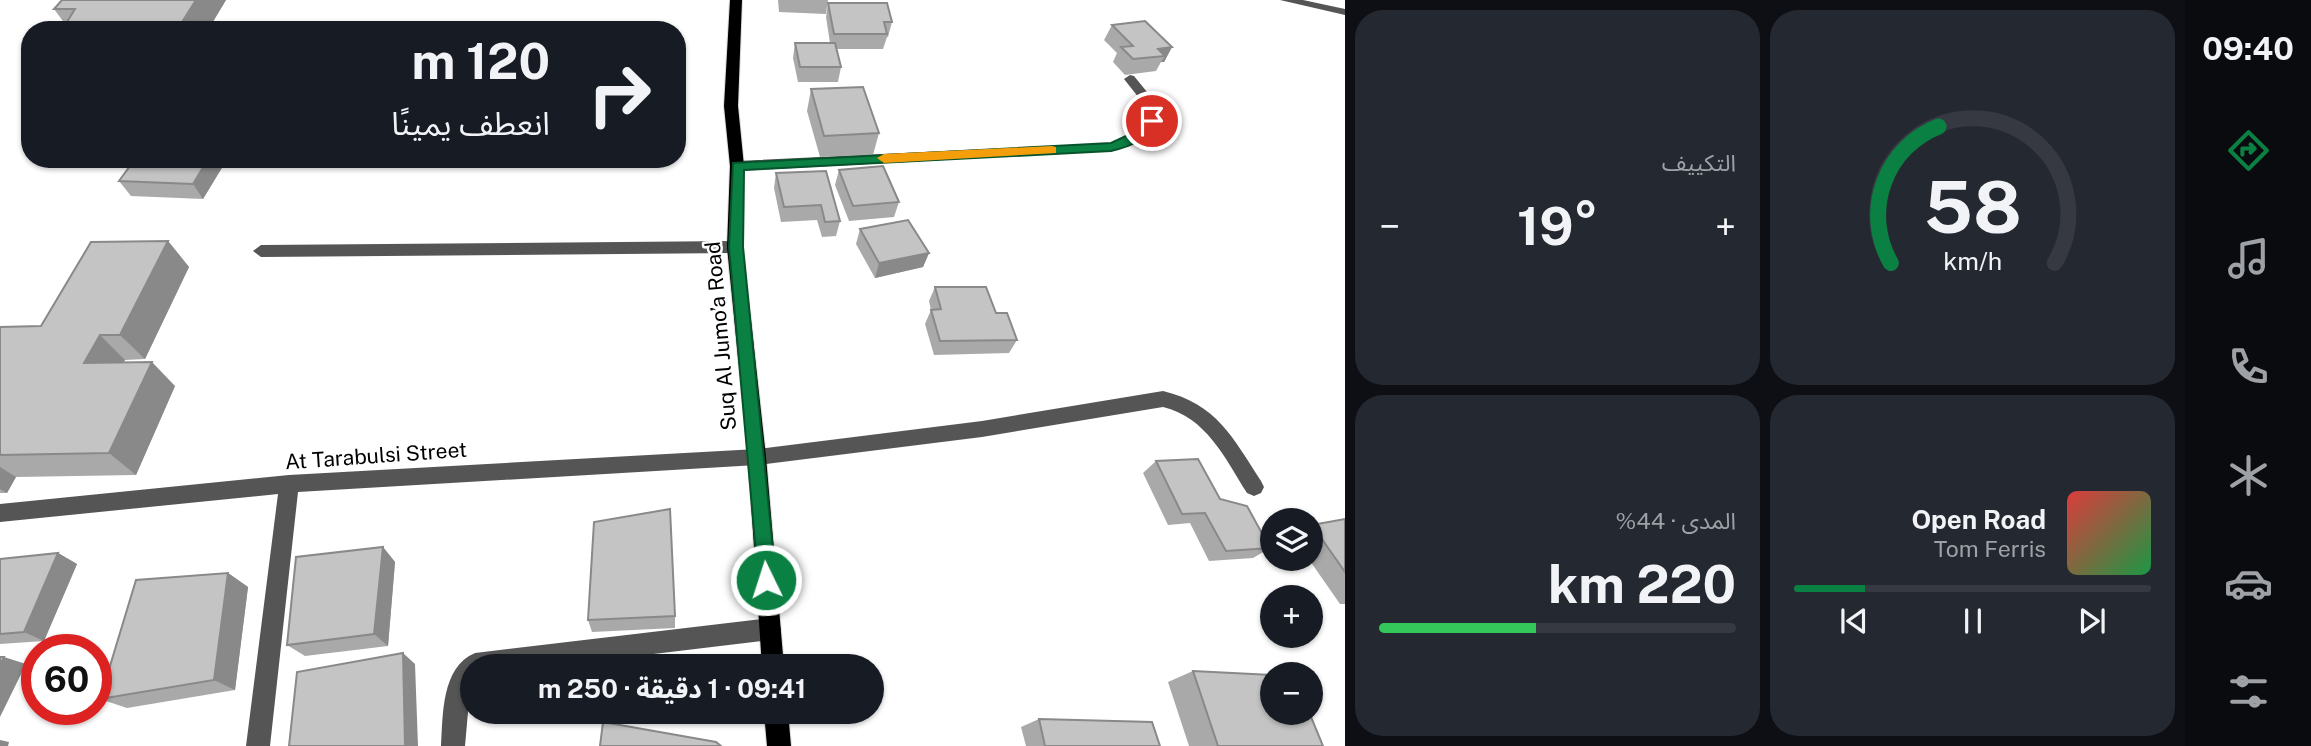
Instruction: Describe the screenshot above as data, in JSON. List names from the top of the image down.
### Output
{
  "streets": {
    "main road": ["Suq Al Jumo’a Road"],
    "street": ["At Tarabulsi Street"]
  },
  "crossings": [
    ["Suq Al Jumo’a Road", "At Tarabulsi Street"]
  ],
  "page": {
    "tabs": "09:40",
    "tile": [
      "التكييف",
      ["المدى · 44%", "220 km"]
    ],
    "turn": ["120 m", "انعطف يمينًا"],
    "heat": ["−", "19°", "+"],
    "song": ["Open Road", "Tom Ferris"],
    "map_buttons": ["+", "−"],
    "limit": "60",
    "trip": "09:41 · 1 دقيقة · 250 m",
    "gauge": ["58", "km/h"]
  }
}
